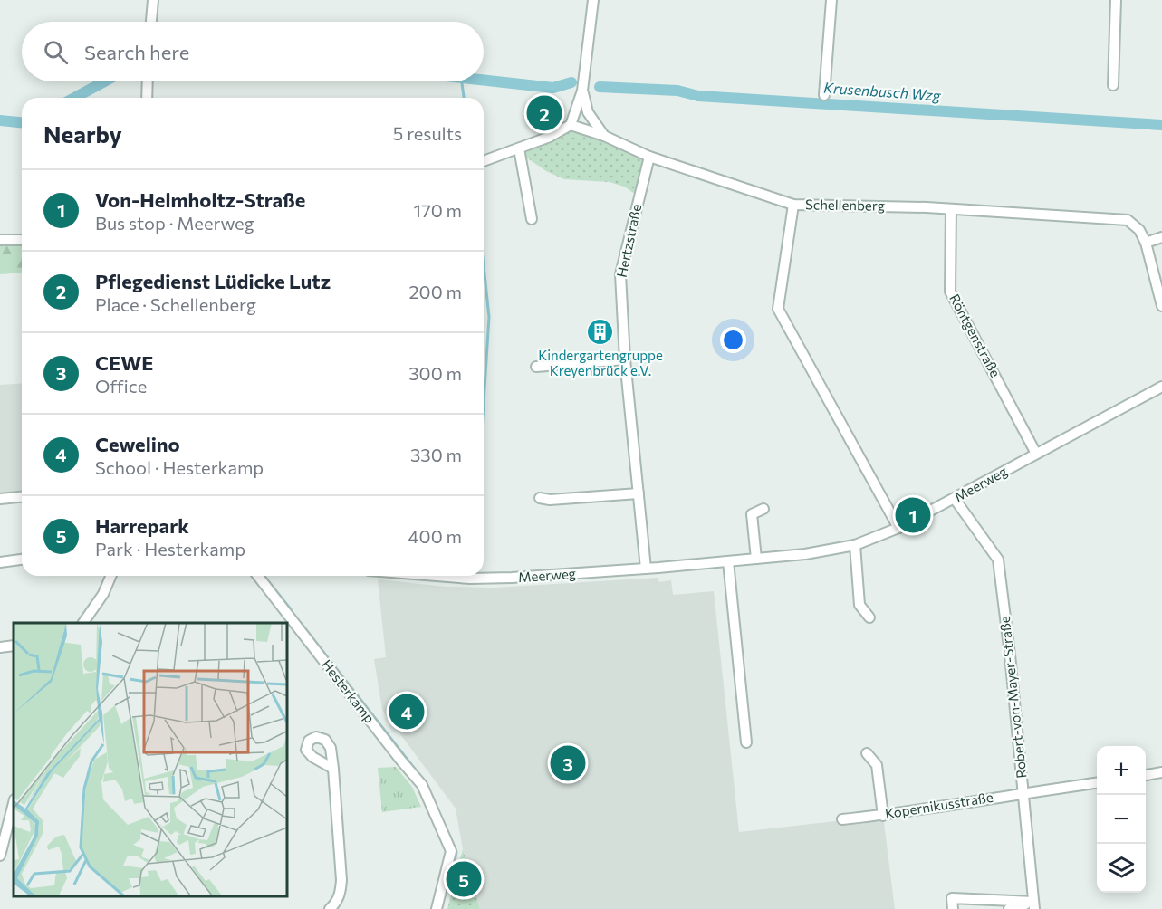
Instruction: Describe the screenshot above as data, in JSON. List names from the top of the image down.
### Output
{
  "streets": {
    "street": [
      "Schellenberg",
      "Hertzstraße",
      "Röntgenstraße",
      "Meerweg",
      "Hesterkamp",
      "Robert-von-Mayer-Straße",
      "Kopernikusstraße"
    ]
  },
  "crossings": [
    ["Schellenberg", "Hertzstraße"],
    ["Schellenberg", "Röntgenstraße"],
    ["Hertzstraße", "Meerweg"],
    ["Röntgenstraße", "Meerweg"],
    ["Meerweg", "Robert-von-Mayer-Straße"],
    ["Robert-von-Mayer-Straße", "Kopernikusstraße"]
  ],
  "water": ["Krusenbusch Wzg"],
  "places": {
    "building": ["Kindergartengruppe Kreyenbrück e.V."]
  },
  "page": {
    "search": "Search here",
    "pins": [
      "2",
      "1",
      "4",
      "3",
      "5"
    ],
    "heading": ["Nearby", "5 results"],
    "list": [
      {
        "mark": "1",
        "name": "Von-Helmholtz-Straße",
        "note": "Bus stop · Meerweg",
        "value": "170 m"
      },
      {
        "mark": "2",
        "name": "Pflegedienst Lüdicke Lutz",
        "note": "Place · Schellenberg",
        "value": "200 m"
      },
      {
        "mark": "3",
        "name": "CEWE",
        "note": "Office",
        "value": "300 m"
      },
      {
        "mark": "4",
        "name": "Cewelino",
        "note": "School · Hesterkamp",
        "value": "330 m"
      },
      {
        "mark": "5",
        "name": "Harrepark",
        "note": "Park · Hesterkamp",
        "value": "400 m"
      }
    ],
    "map_buttons": ["+", "−"]
  }
}
